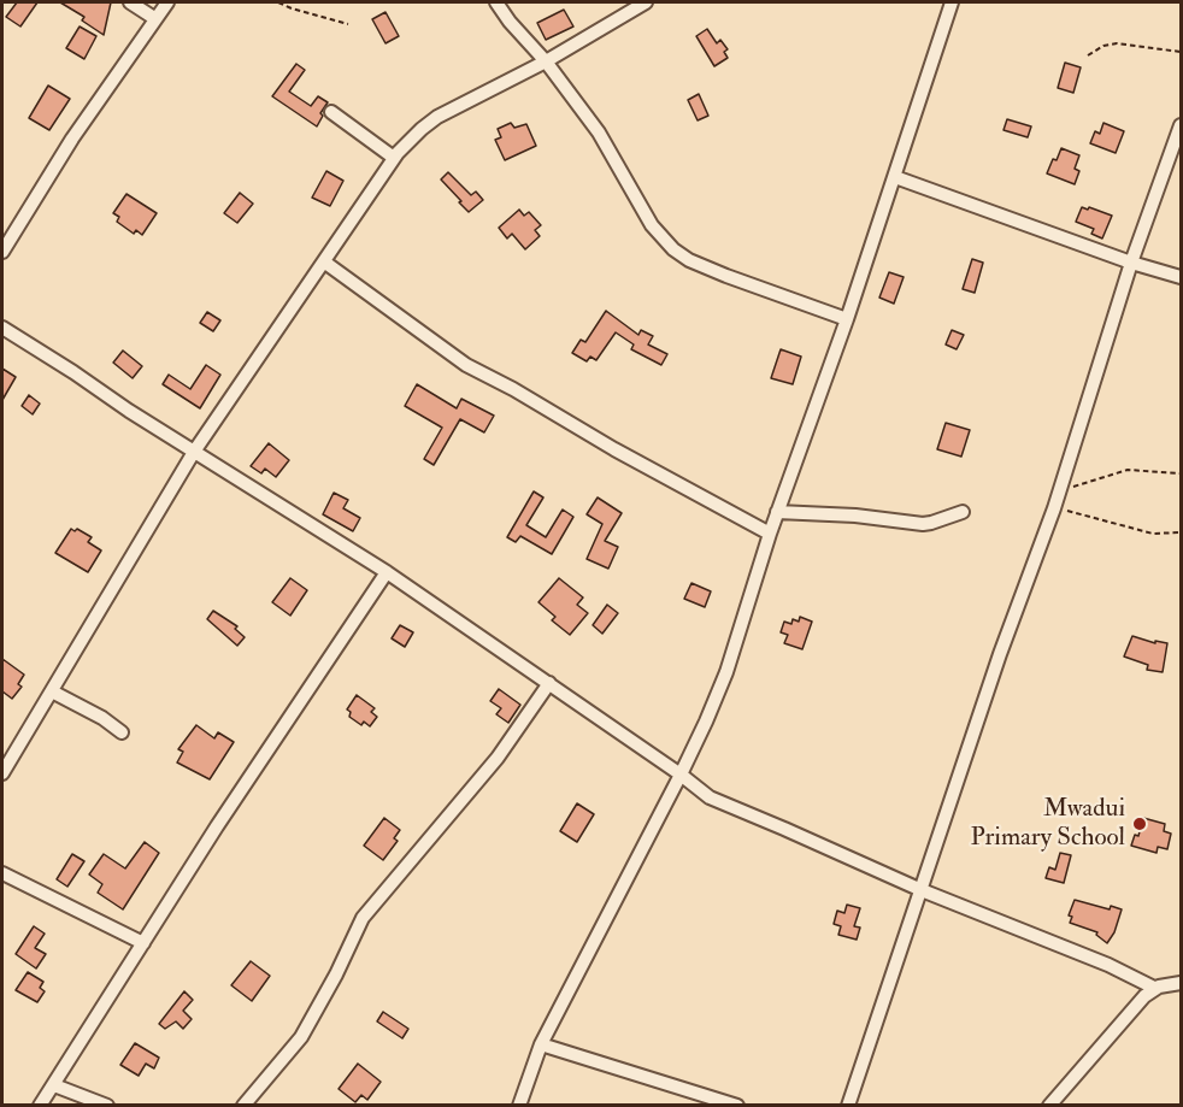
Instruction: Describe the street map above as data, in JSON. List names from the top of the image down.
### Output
{
  "places": ["Mwadui Primary School"]
}
